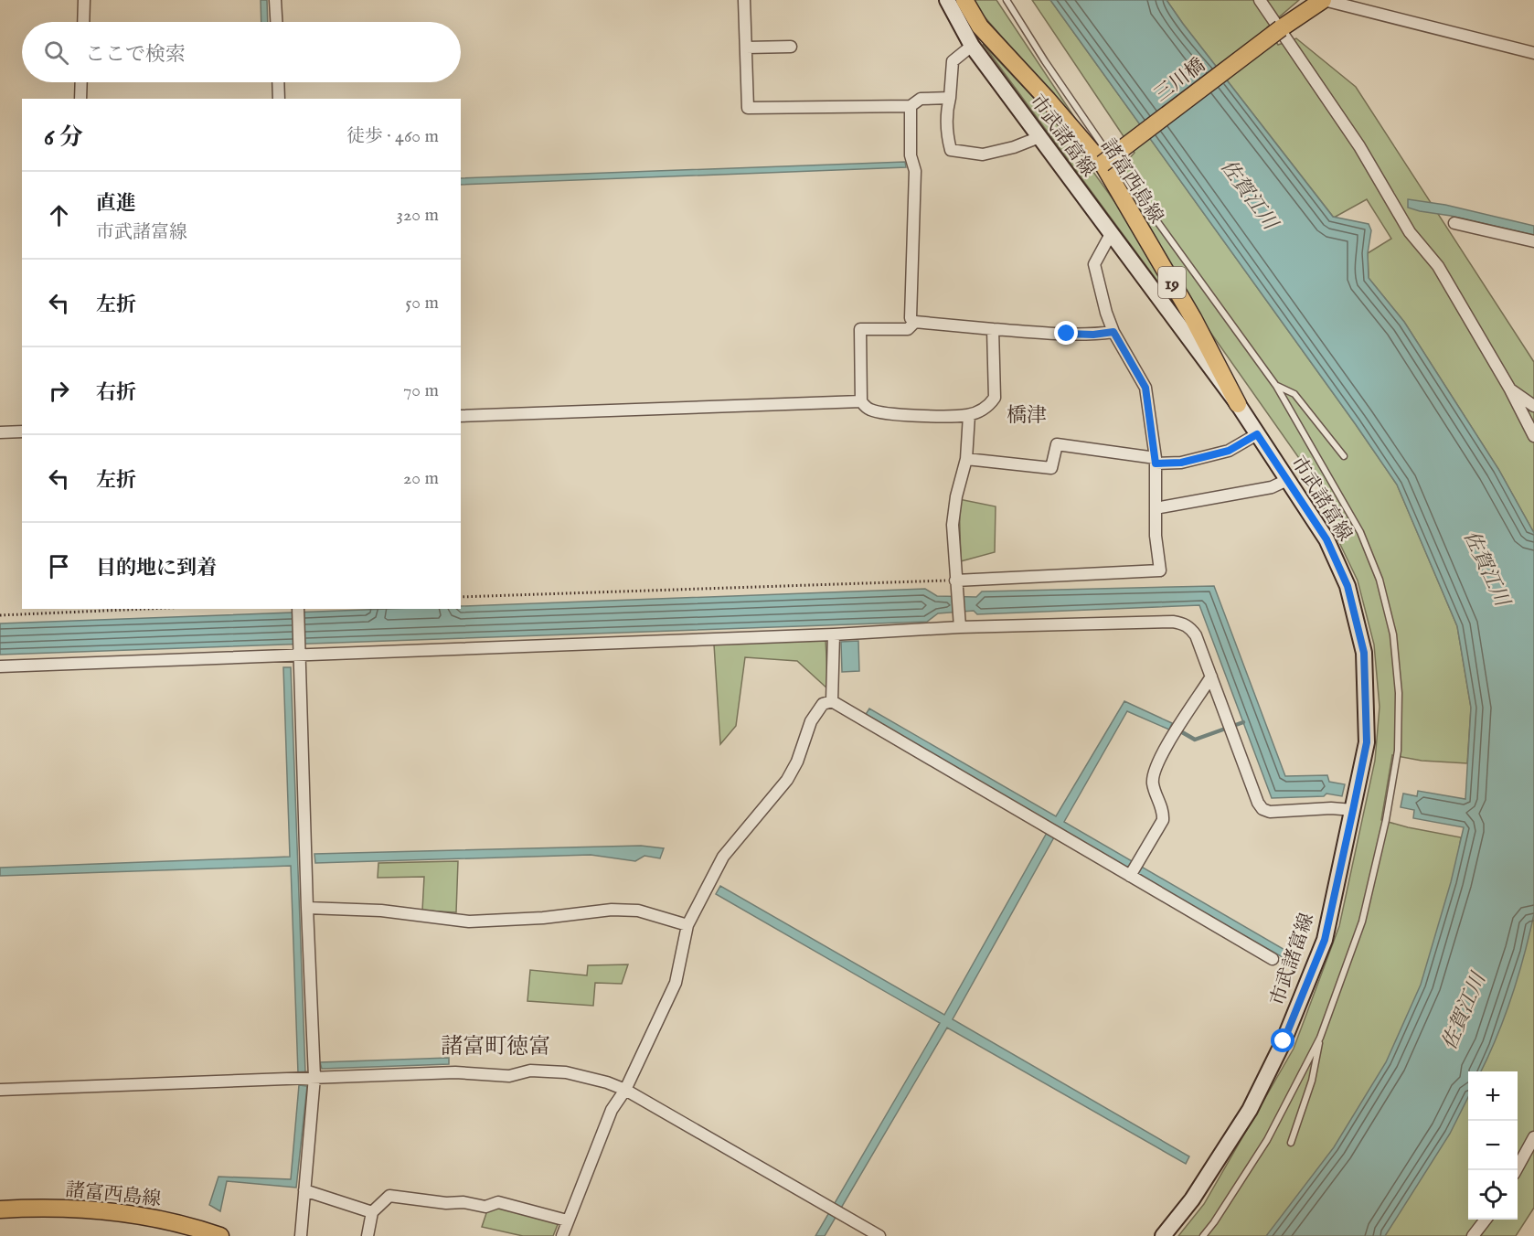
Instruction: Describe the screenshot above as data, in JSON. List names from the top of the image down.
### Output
{
  "streets": {
    "main road": [
      "三川橋",
      "市武諸富線",
      "諸富西島線",
      "19"
    ]
  },
  "crossings": [
    ["三川橋", "諸富西島線"],
    ["市武諸富線", "諸富西島線"]
  ],
  "districts": ["橋津", "諸富町徳富"],
  "water": ["佐賀江川"],
  "page": {
    "search": "ここで検索",
    "heading": ["6 分", "徒歩 · 460 m"],
    "list": [
      ["直進", "市武諸富線", "320 m"],
      ["左折", "50 m"],
      ["右折", "70 m"],
      ["左折", "20 m"],
      "目的地に到着"
    ],
    "map_buttons": ["+", "−"]
  }
}
